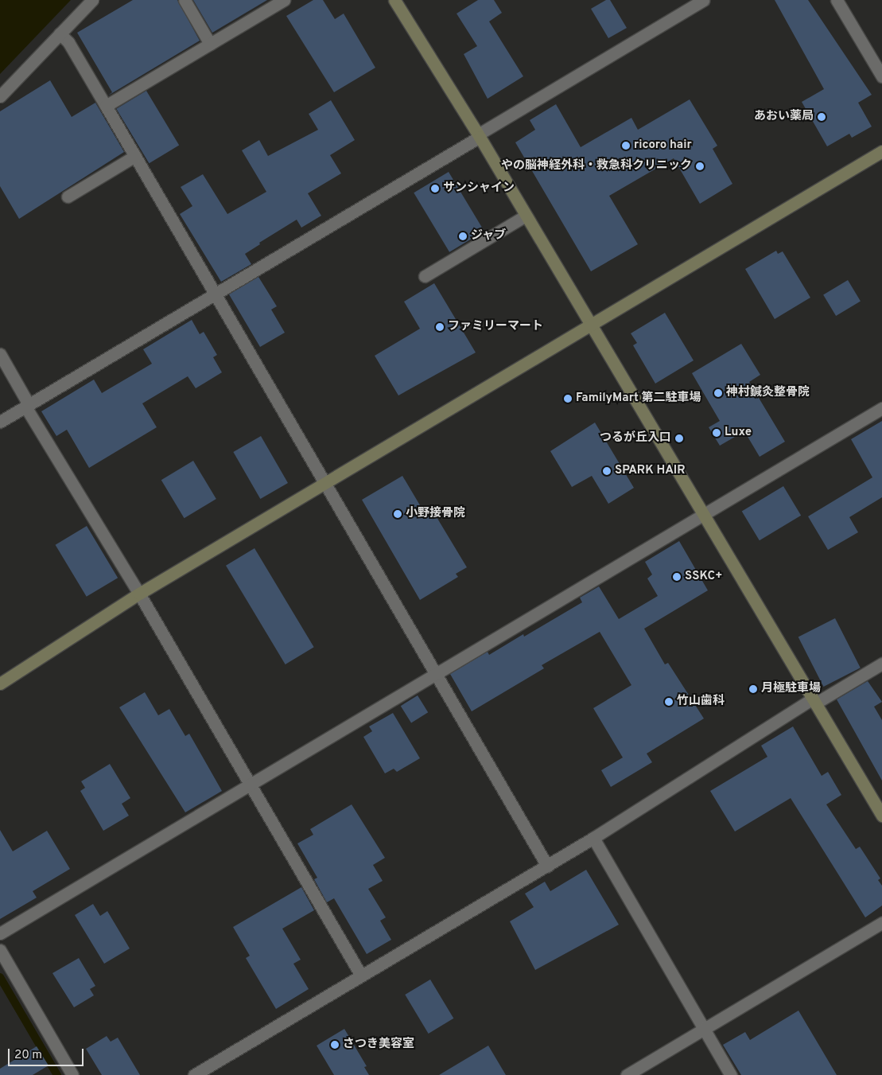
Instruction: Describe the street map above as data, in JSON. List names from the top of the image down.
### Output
{
  "places": [
    "あおい薬局",
    "ricoro hair",
    "やの脳神経外科・救急科クリニック",
    "サンシャイン",
    "ジャブ",
    "ファミリーマート",
    "神村鍼灸整骨院",
    "FamilyMart 第二駐車場",
    "Luxe",
    "つるが丘入口",
    "SPARK HAIR",
    "小野接骨院",
    "SSKC+",
    "月極駐車場",
    "竹山歯科",
    "さつき美容室"
  ],
  "scale_bar": "20 m"
}
